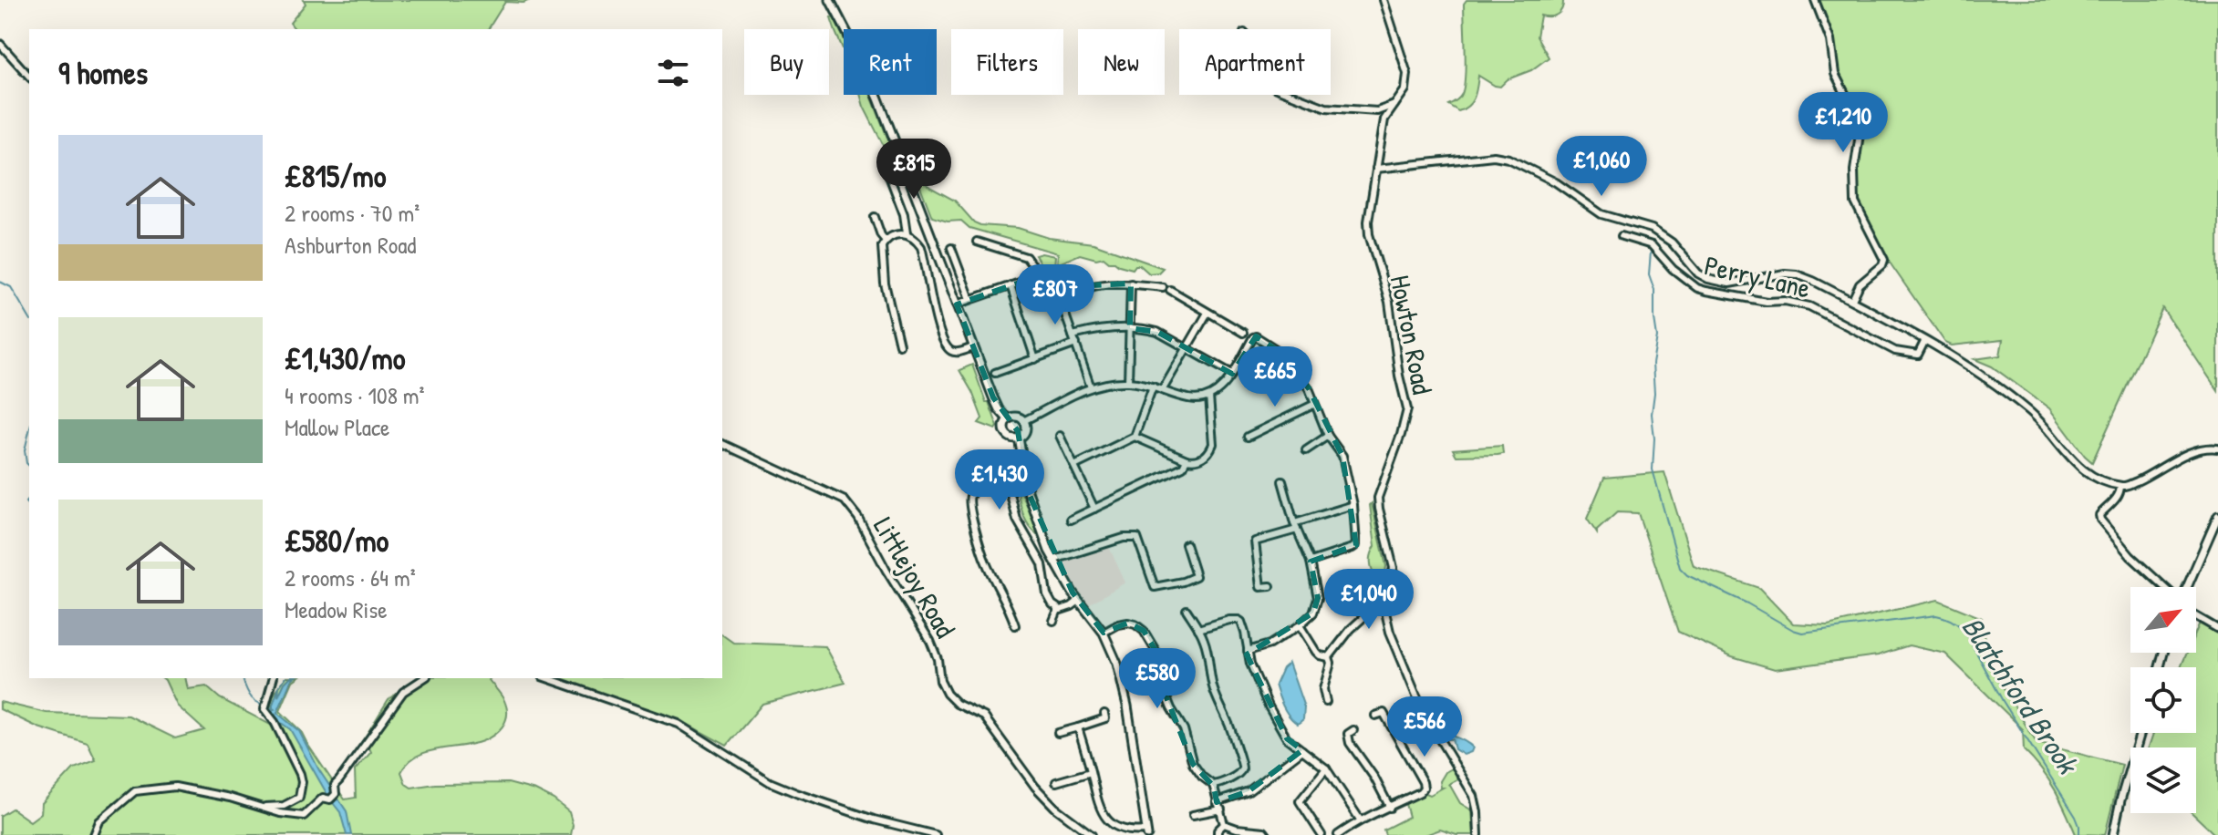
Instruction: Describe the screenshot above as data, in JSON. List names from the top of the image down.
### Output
{
  "streets": {
    "street": ["Perry Lane", "Howton Road", "Littlejoy Road"]
  },
  "water": ["Blatchford Brook"],
  "north": "top right",
  "page": {
    "chip": [
      "Buy",
      "Rent",
      "Filters",
      "New",
      "Apartment"
    ],
    "heading": "9 homes",
    "price": [
      "£1,210",
      "£1,060",
      "£815",
      "£807",
      "£665",
      "£1,430",
      "£1,040",
      "£580",
      "£566"
    ],
    "list": [
      {
        "name": "£815/mo",
        "note": "2 rooms · 70 m² · Ashburton Road"
      },
      {
        "name": "£1,430/mo",
        "note": "4 rooms · 108 m² · Mallow Place"
      },
      {
        "name": "£580/mo",
        "note": "2 rooms · 64 m² · Meadow Rise"
      }
    ]
  }
}
